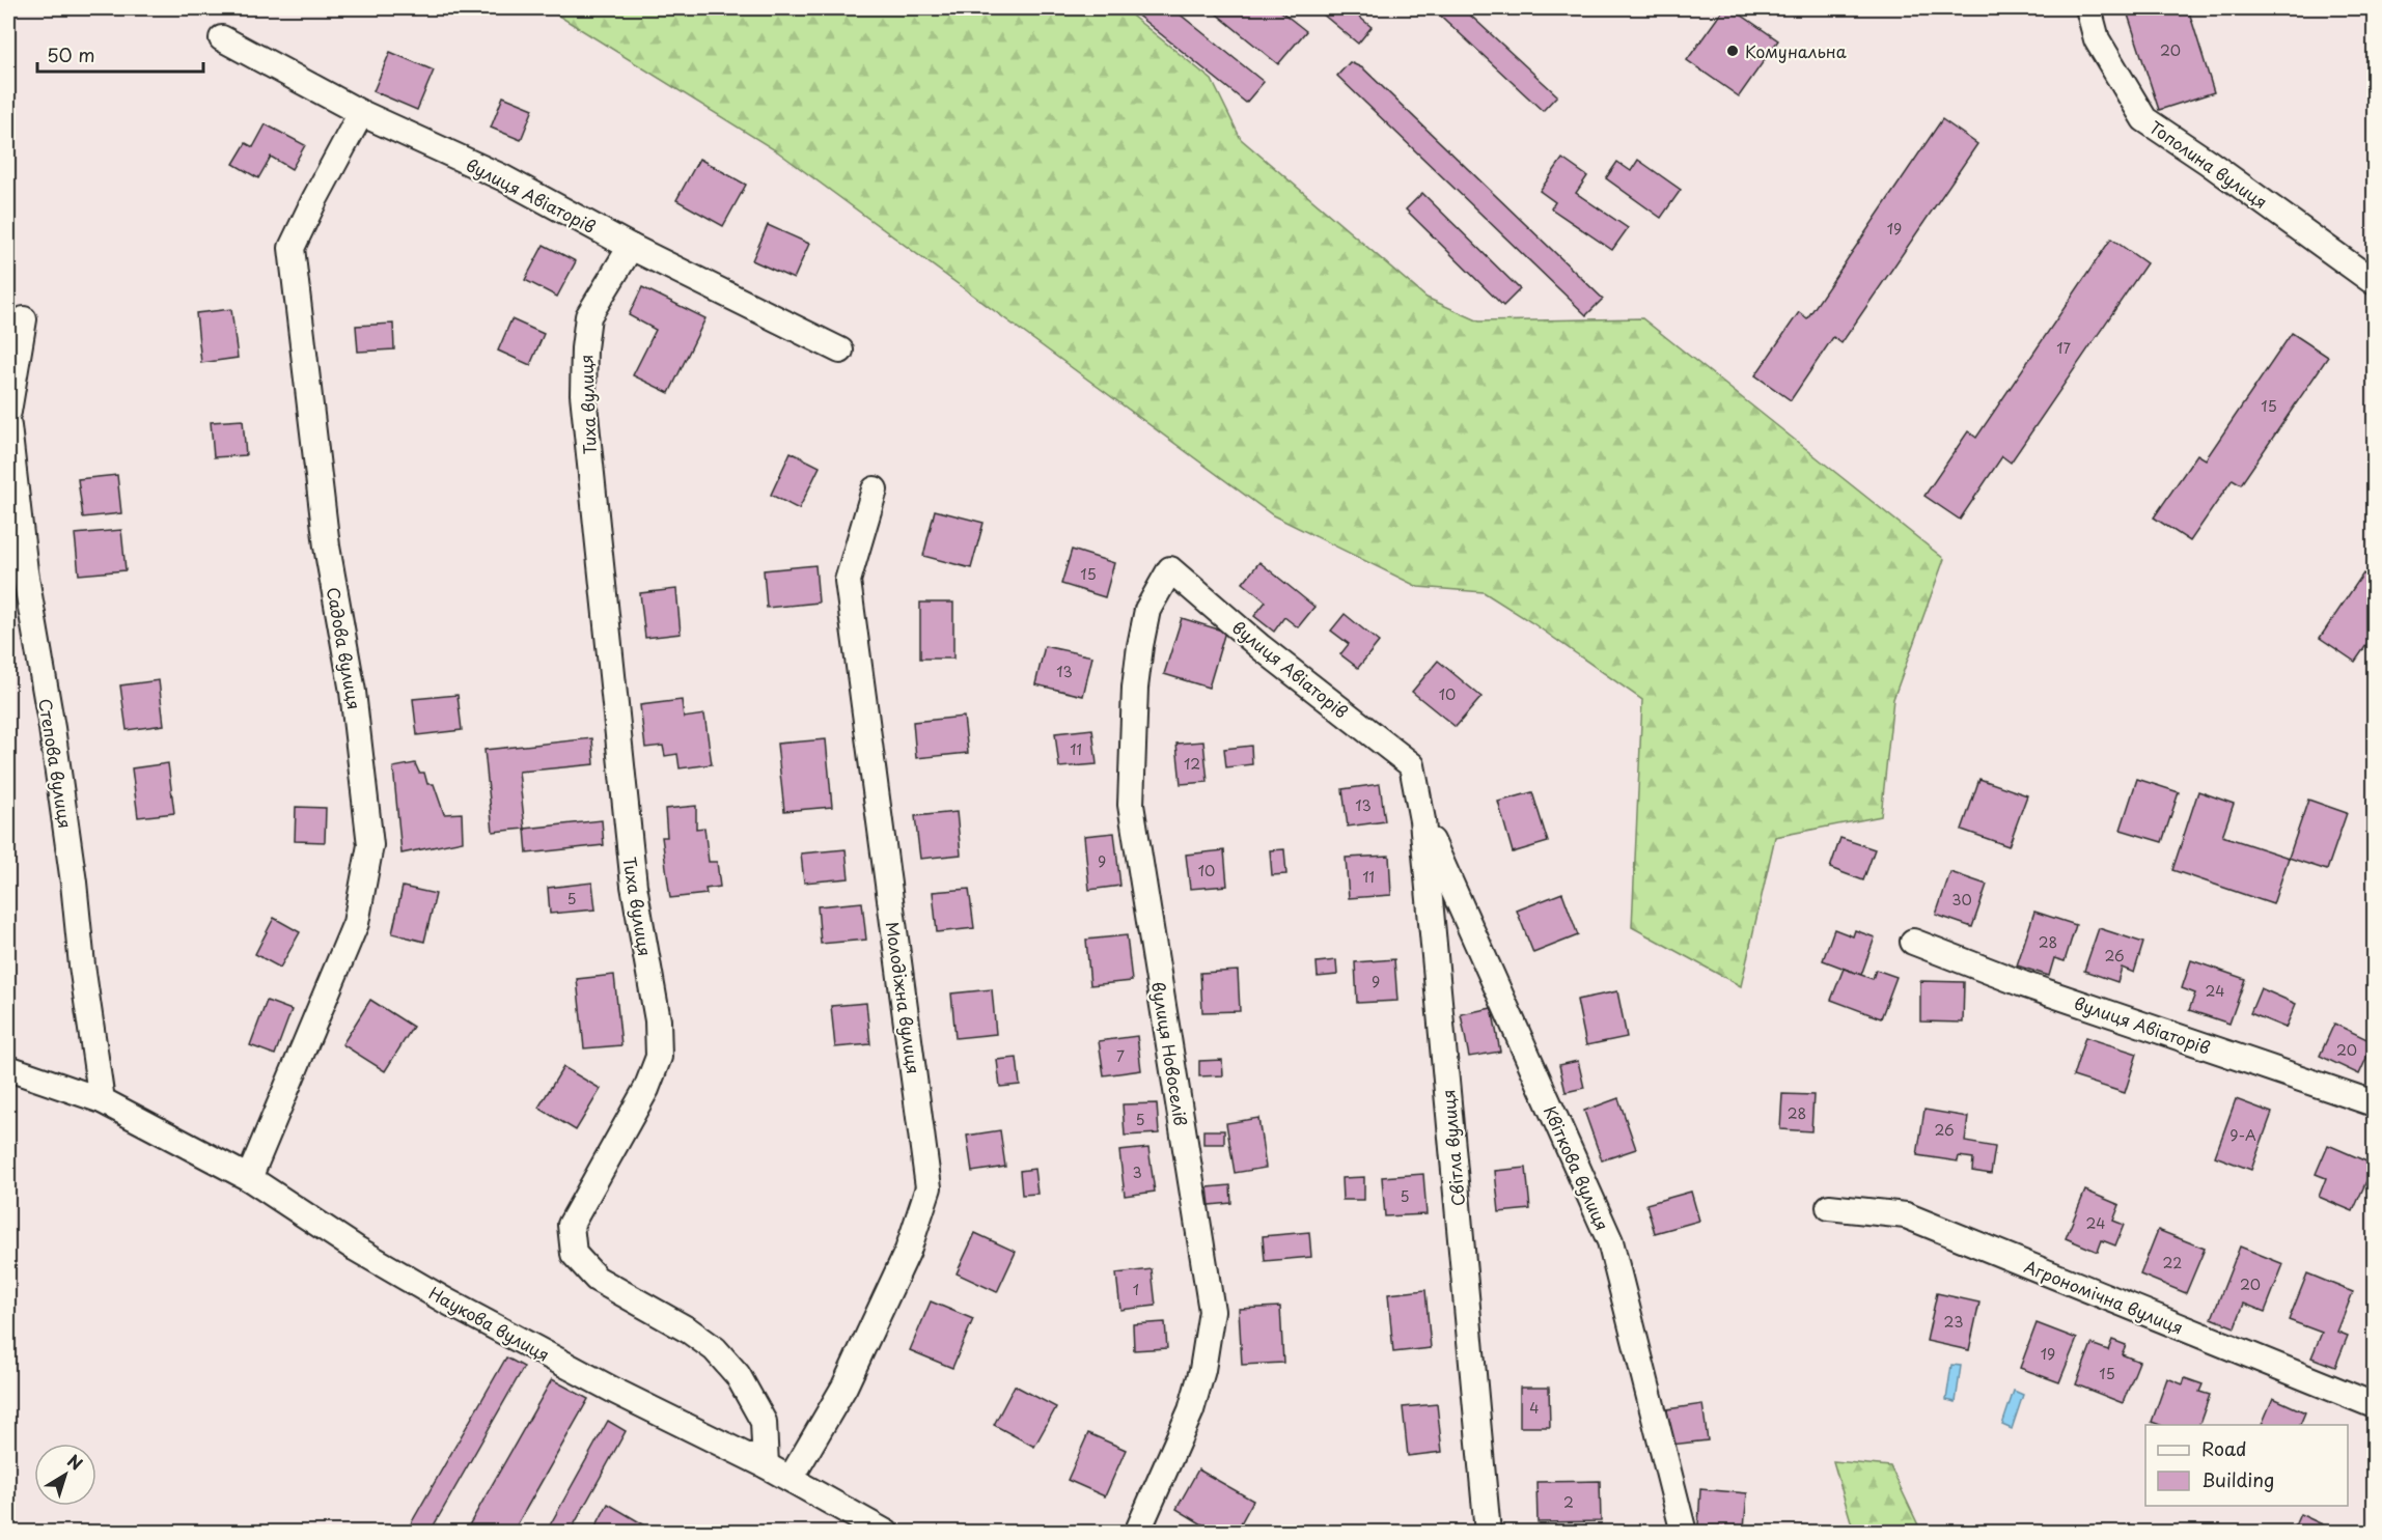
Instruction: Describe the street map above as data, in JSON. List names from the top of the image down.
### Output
{
  "streets": {
    "street": [
      "Тополина вулиця",
      "вулиця Авіаторів",
      "Тиха вулиця",
      "Садова вулиця",
      "Степова вулиця",
      "Молодіжна вулиця",
      "вулиця Новоселів",
      "Світла вулиця",
      "Квіткова вулиця",
      "Агрономічна вулиця",
      "Наукова вулиця"
    ]
  },
  "crossings": [
    ["вулиця Авіаторів", "Тиха вулиця"],
    ["вулиця Авіаторів", "Садова вулиця"],
    ["вулиця Авіаторів", "вулиця Новоселів"],
    ["вулиця Авіаторів", "Світла вулиця"],
    ["Тиха вулиця", "Наукова вулиця"],
    ["Садова вулиця", "Наукова вулиця"],
    ["Степова вулиця", "Наукова вулиця"],
    ["Молодіжна вулиця", "Наукова вулиця"],
    ["Світла вулиця", "Квіткова вулиця"]
  ],
  "places": ["Комунальна"],
  "house_numbers": [
    "20",
    "19",
    "17",
    "15",
    "15",
    "13",
    "10",
    "11",
    "12",
    "13",
    "9",
    "10",
    "11",
    "5",
    "30",
    "28",
    "26",
    "9",
    "24",
    "20",
    "7",
    "28",
    "5",
    "26",
    "9-А",
    "3",
    "5",
    "24",
    "22",
    "20",
    "1",
    "23",
    "19",
    "15",
    "4",
    "2"
  ],
  "legend": ["Road", "Building"],
  "scale_bar": "50 m",
  "north": "top right"
}
